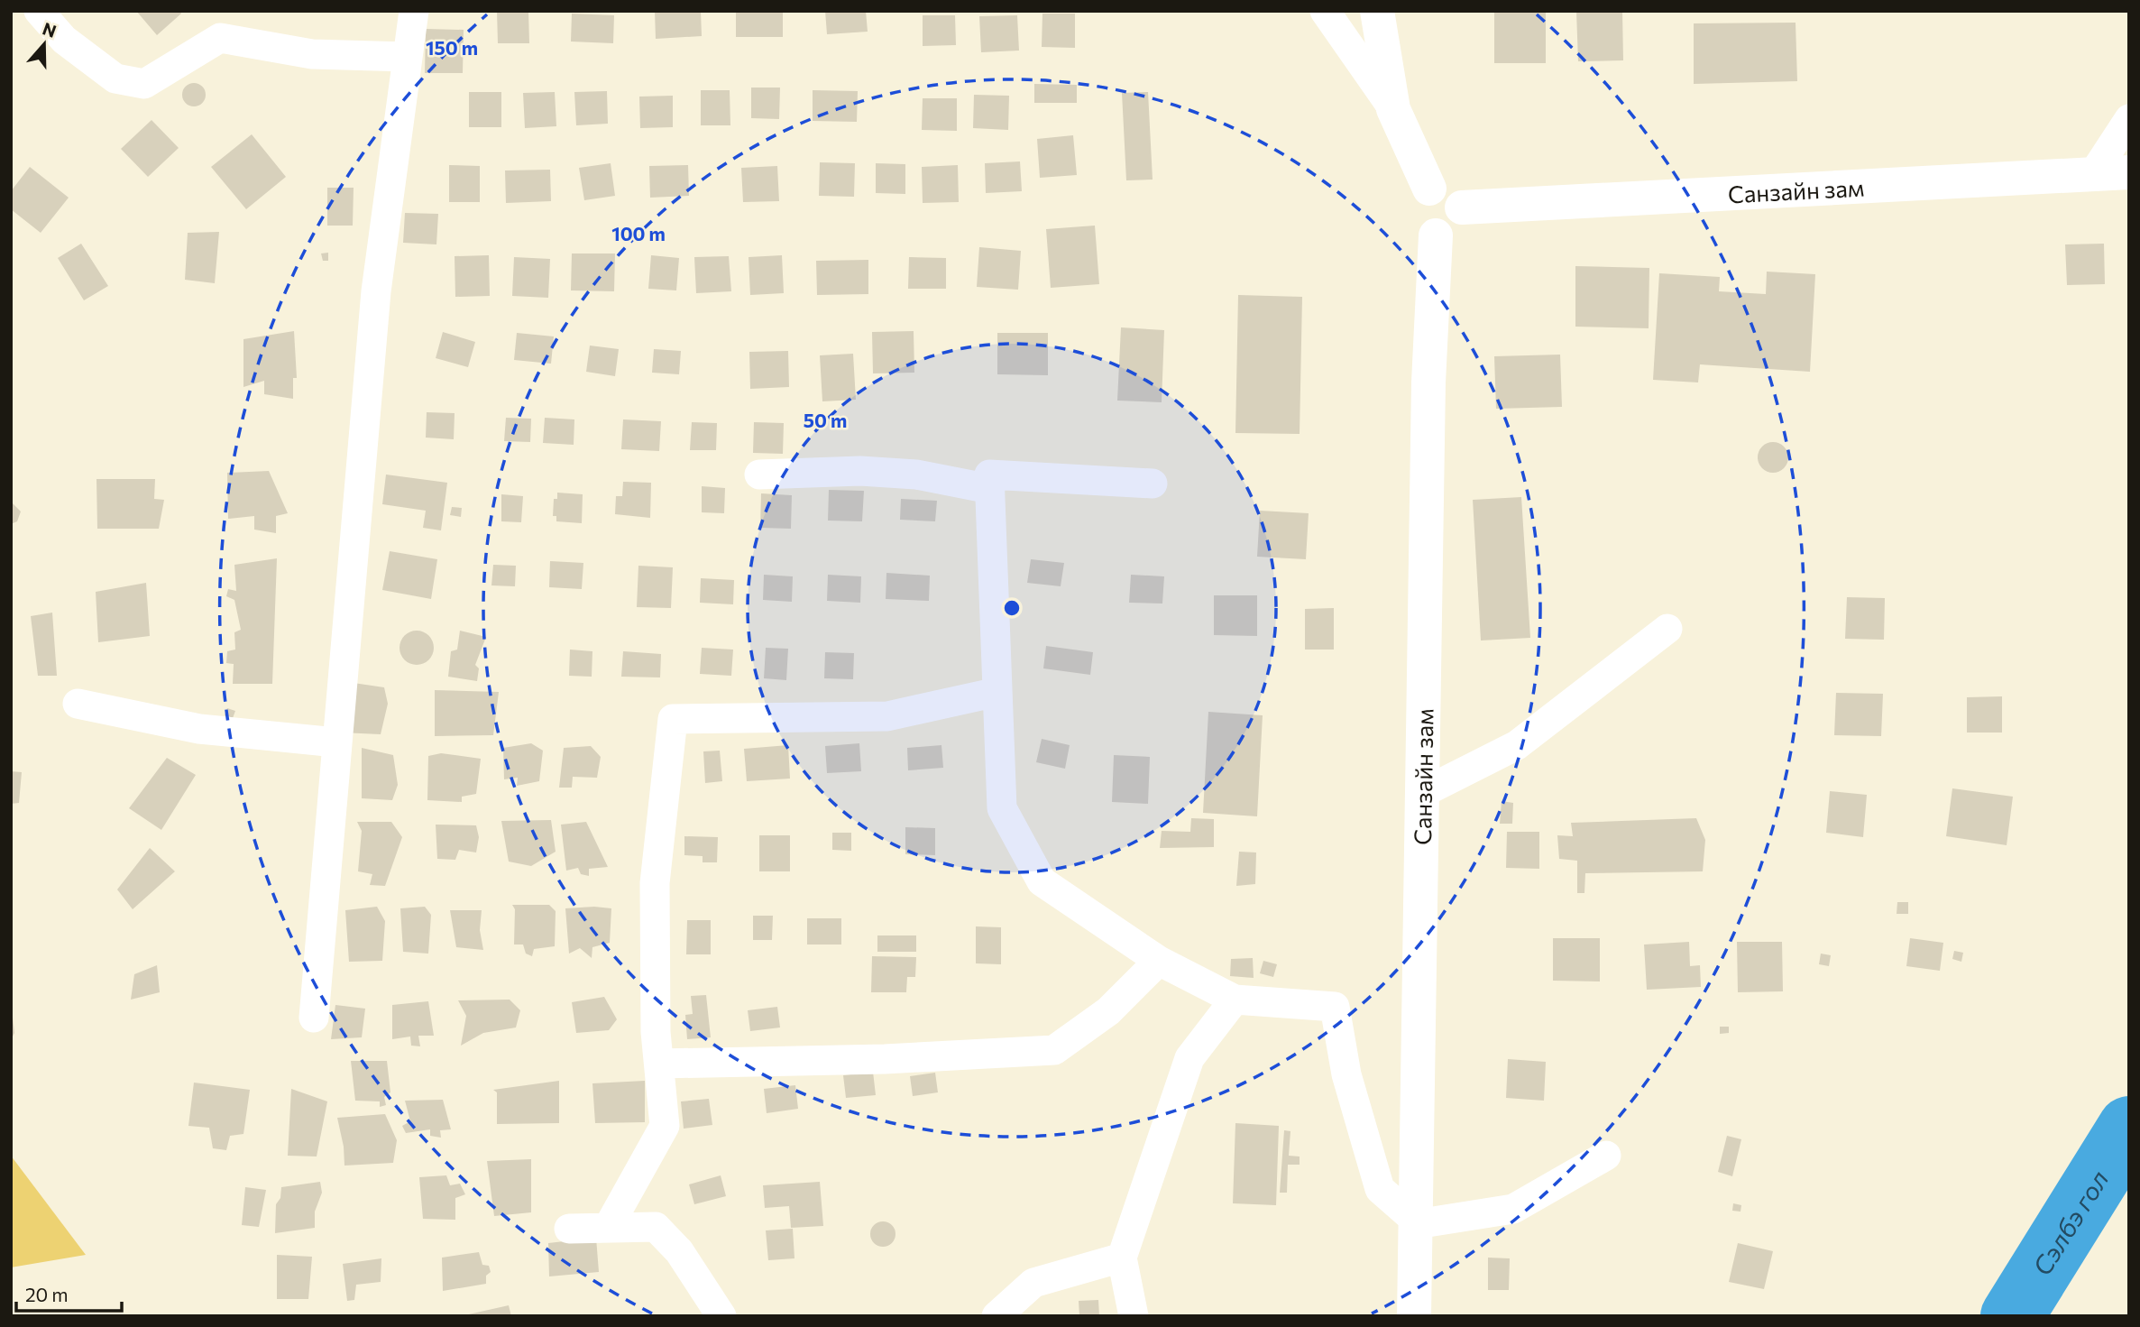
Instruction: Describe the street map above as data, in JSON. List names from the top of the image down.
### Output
{
  "streets": {
    "main road": ["Санзайн зам"]
  },
  "water": ["Сэлбэ гол"],
  "scale_bar": "20 m",
  "north": "top",
  "rings": ["150 m", "100 m", "50 m"]
}
